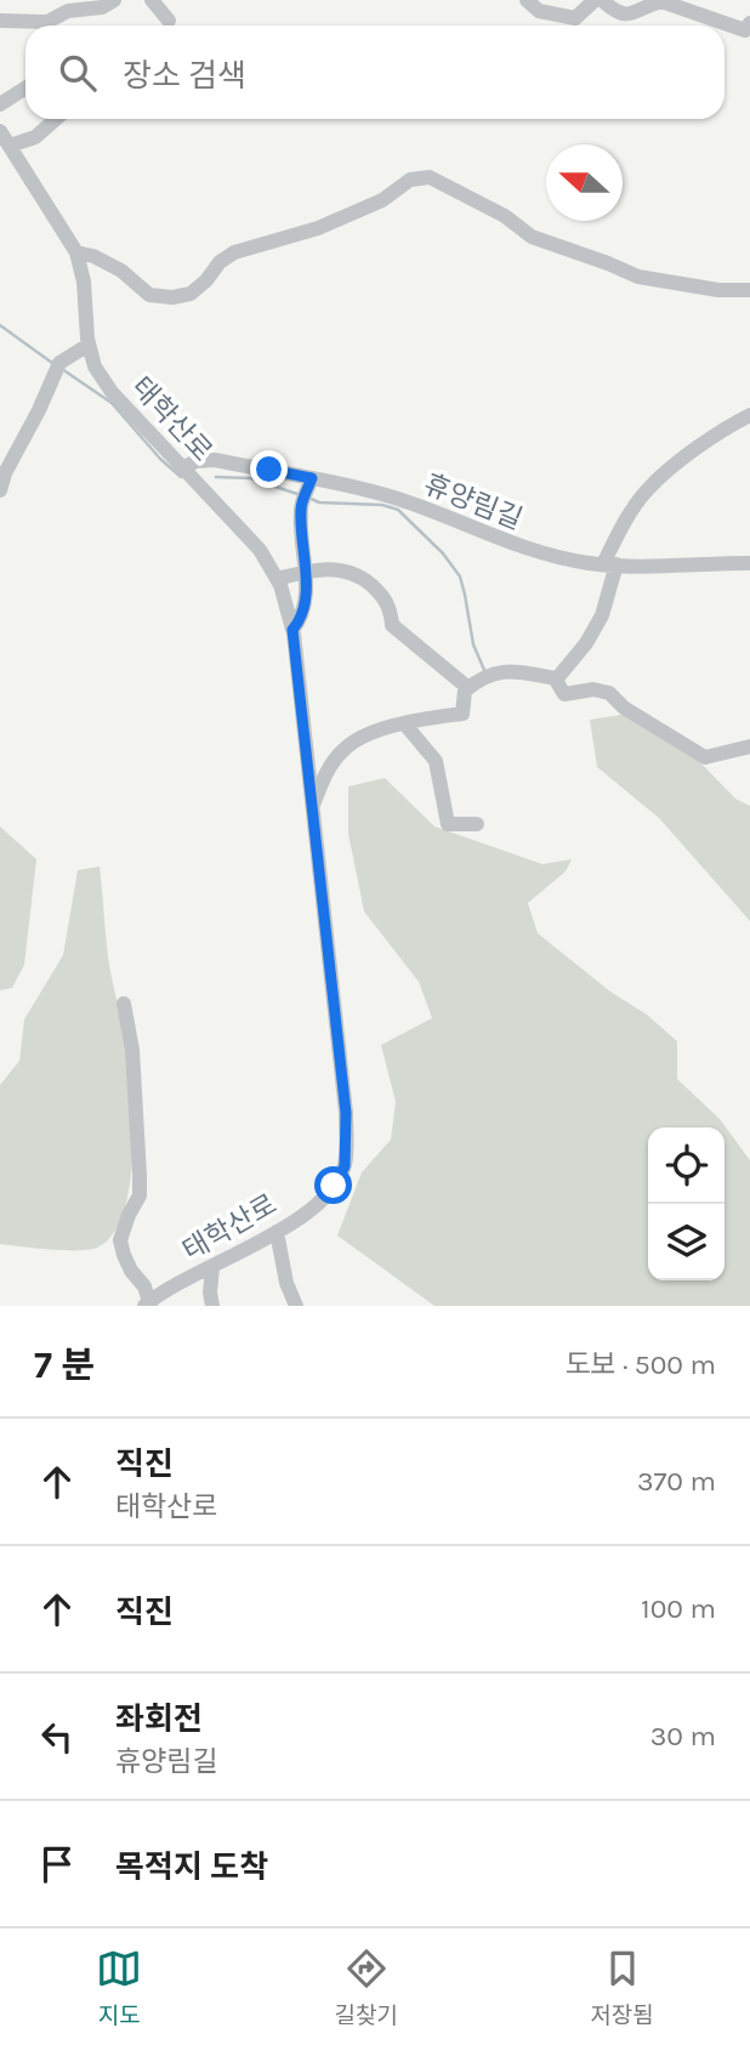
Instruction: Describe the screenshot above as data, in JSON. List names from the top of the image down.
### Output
{
  "streets": {
    "street": ["태학산로", "휴양림길"]
  },
  "crossings": [
    ["태학산로", "휴양림길"]
  ],
  "north": "left",
  "page": {
    "search": "장소 검색",
    "heading": ["7 분", "도보 · 500 m"],
    "list": [
      ["직진", "태학산로", "370 m"],
      ["직진", "100 m"],
      ["좌회전", "휴양림길", "30 m"],
      "목적지 도착"
    ],
    "nav": ["지도", "길찾기", "저장됨"]
  }
}
